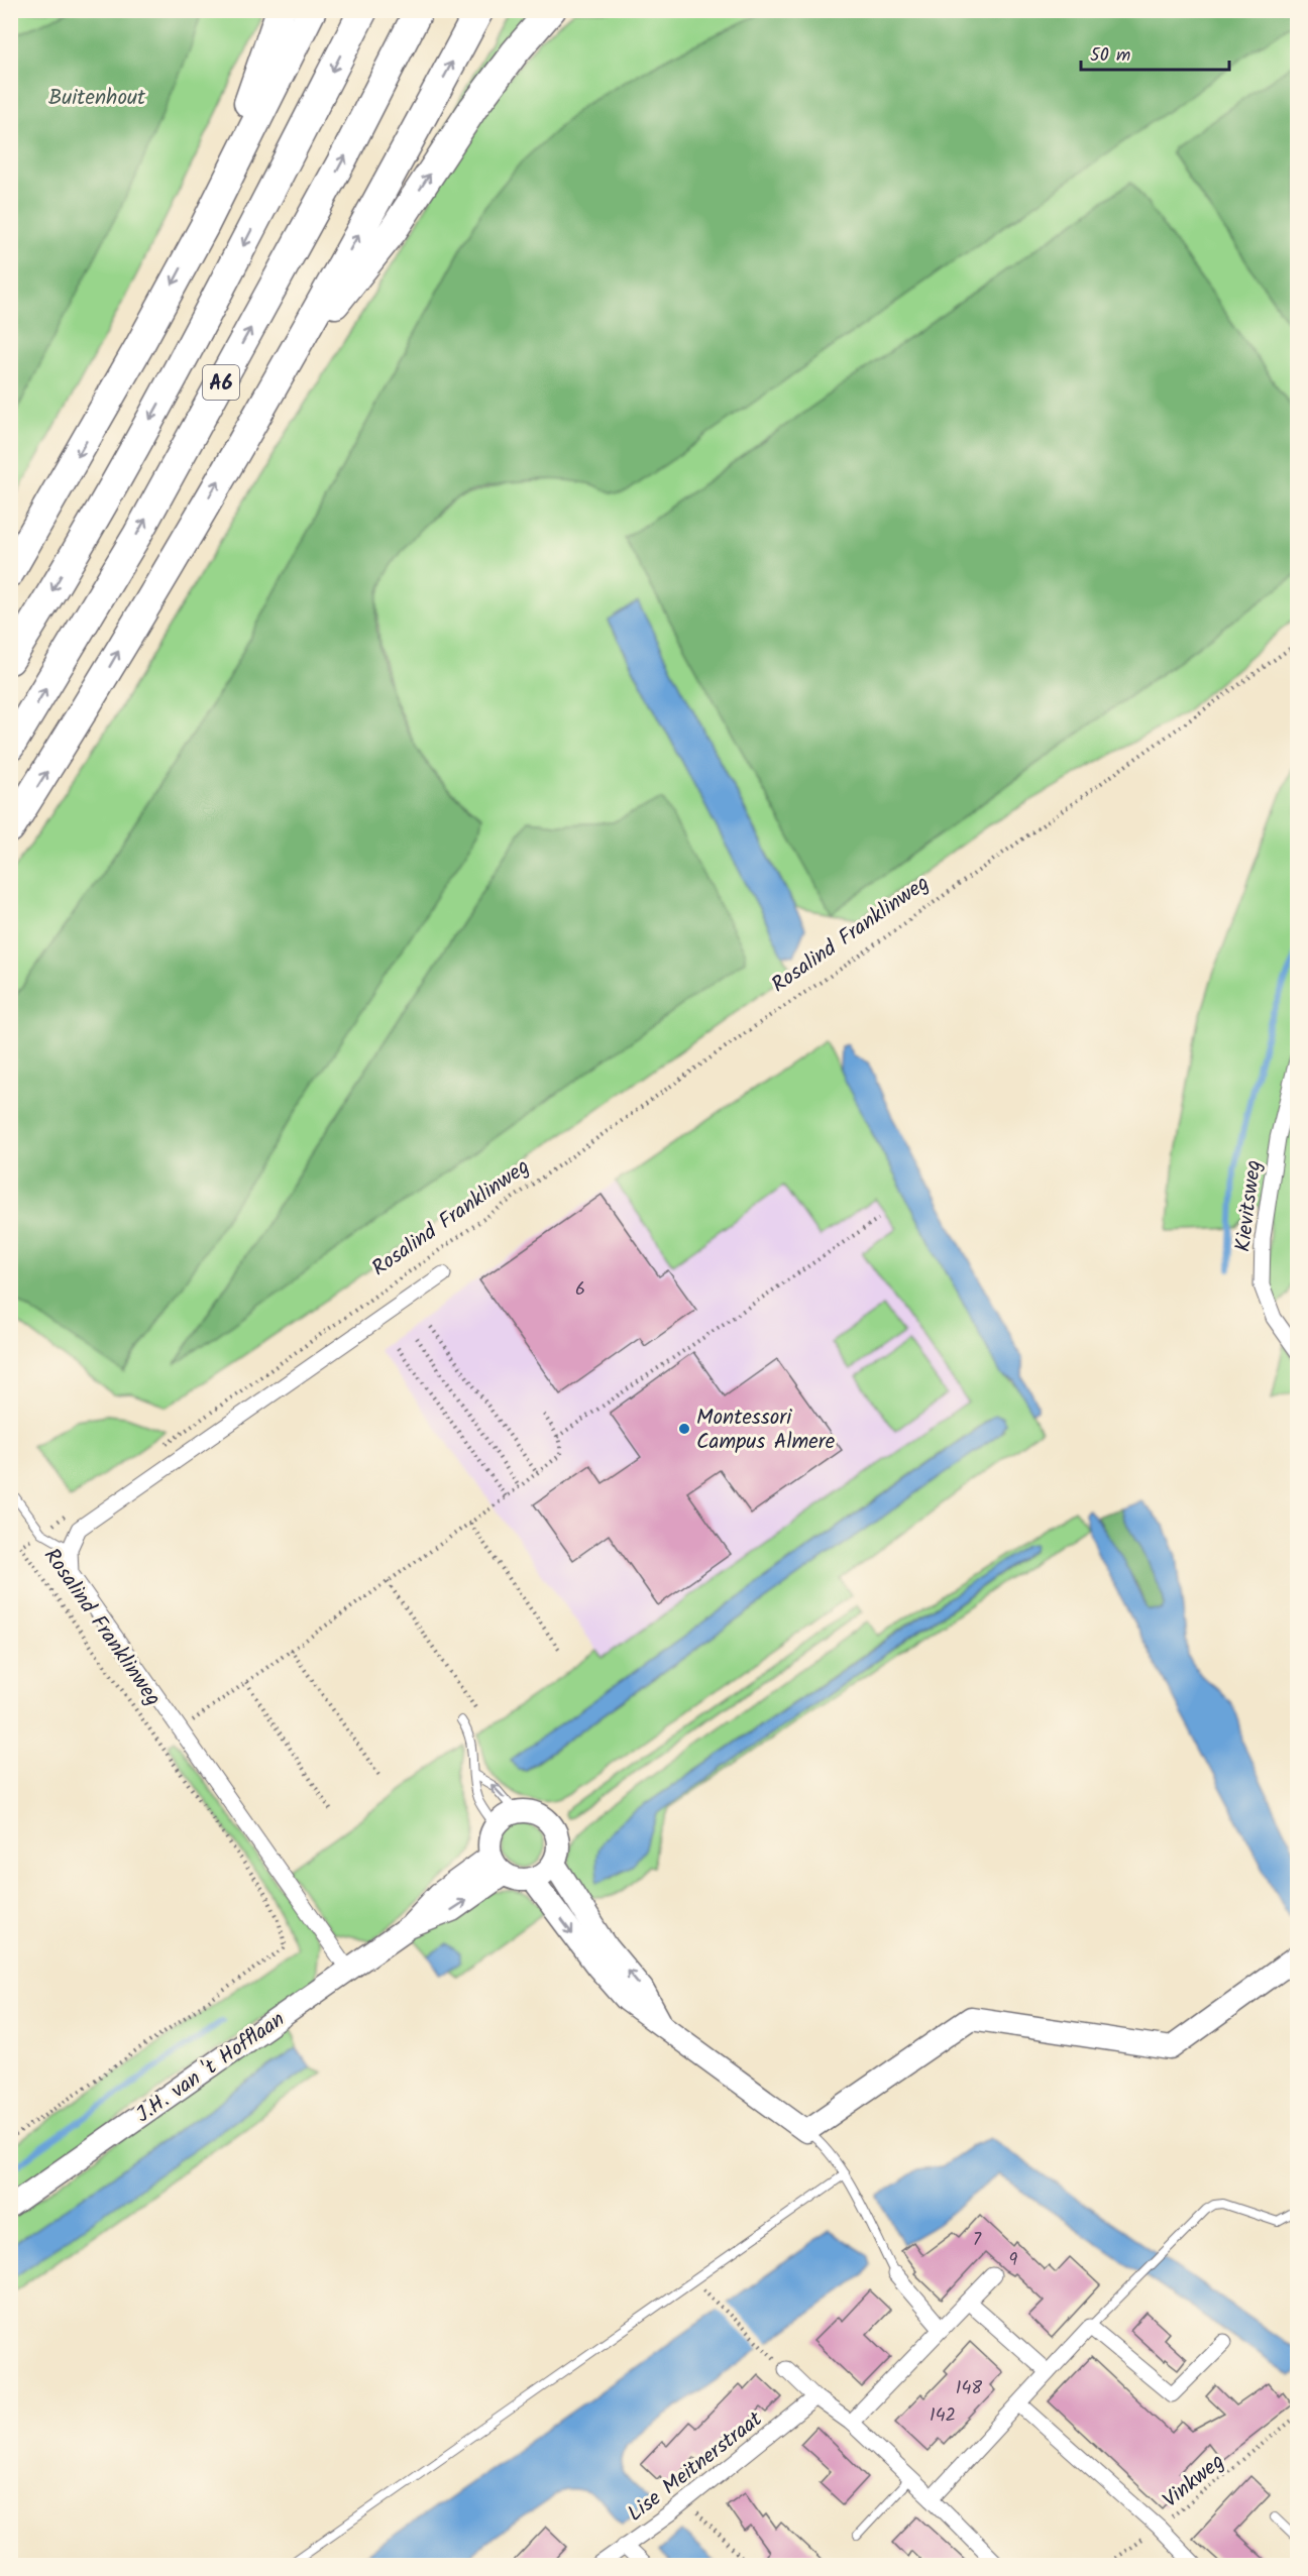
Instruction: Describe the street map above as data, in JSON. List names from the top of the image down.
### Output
{
  "streets": {
    "highway": ["A6"],
    "street": [
      "Rosalind Franklinweg",
      "Kievitsweg",
      "J.H. van 't Hofflaan",
      "Lise Meitnerstraat"
    ],
    "path": ["Vinkweg"]
  },
  "crossings": [
    ["Rosalind Franklinweg", "J.H. van 't Hofflaan"]
  ],
  "parks": ["Buitenhout"],
  "places": ["Montessori Campus Almere"],
  "house_numbers": [
    "6",
    "7",
    "9",
    "148",
    "142"
  ],
  "scale_bar": "50 m"
}
